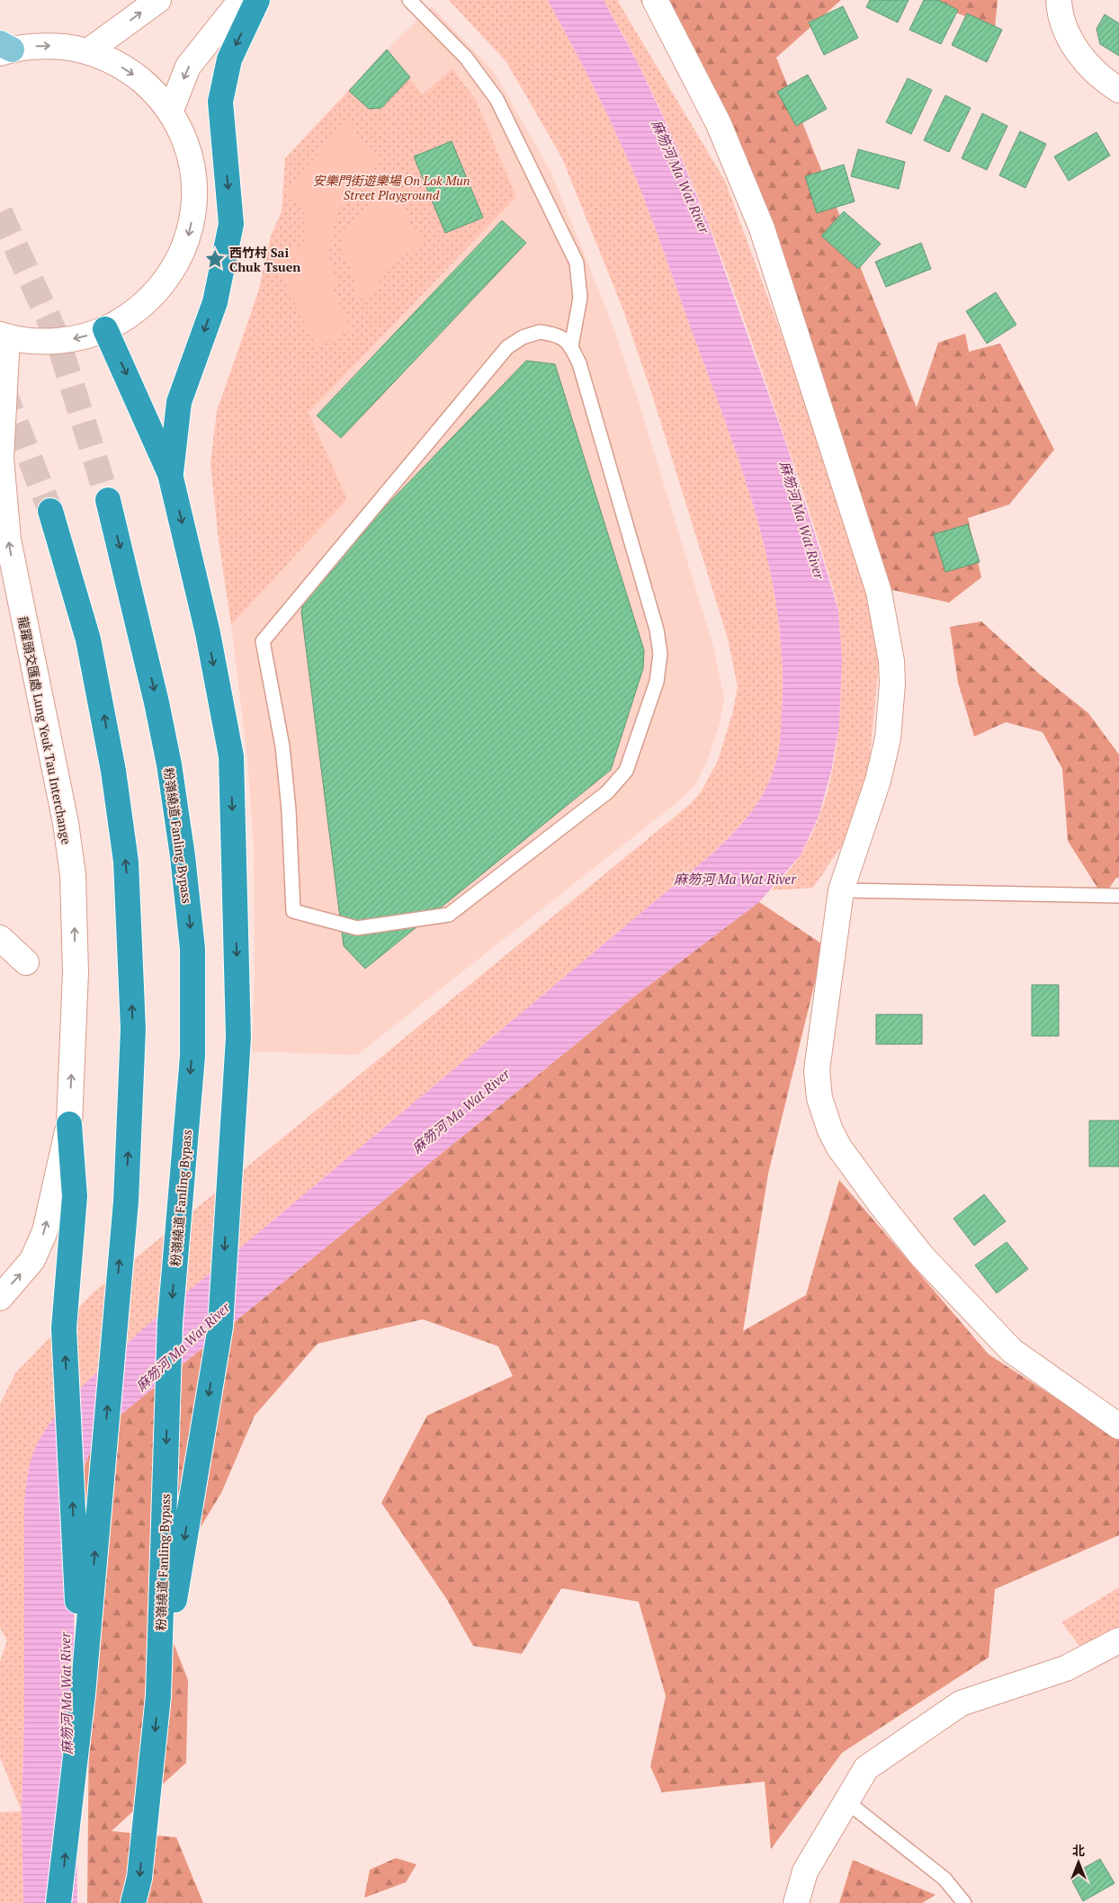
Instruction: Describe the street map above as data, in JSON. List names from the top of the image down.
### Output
{
  "streets": {
    "highway": ["粉嶺繞道 Fanling Bypass"],
    "street": ["龍躍頭交匯處 Lung Yeuk Tau Interchange"]
  },
  "water": ["麻笏河 Ma Wat River"],
  "parks": ["安樂門街遊樂場 On Lok Mun Street Playground"],
  "places": {
    "place": ["西竹村 Sai Chuk Tsuen"]
  },
  "north": "top"
}
